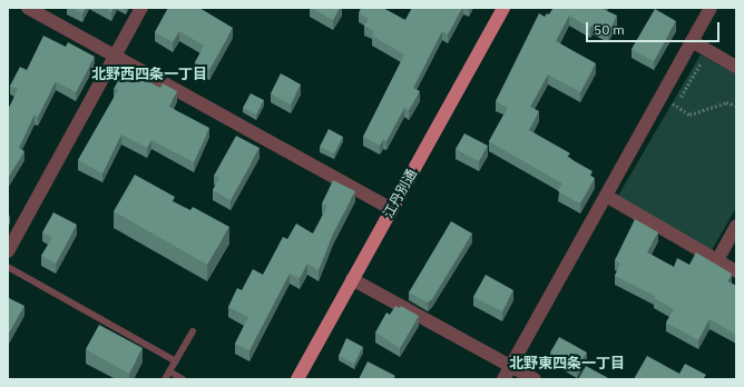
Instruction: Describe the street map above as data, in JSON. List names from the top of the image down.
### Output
{
  "streets": {
    "main road": ["江丹別通"]
  },
  "districts": ["北野西四条一丁目", "北野東四条一丁目"],
  "scale_bar": "50 m"
}
